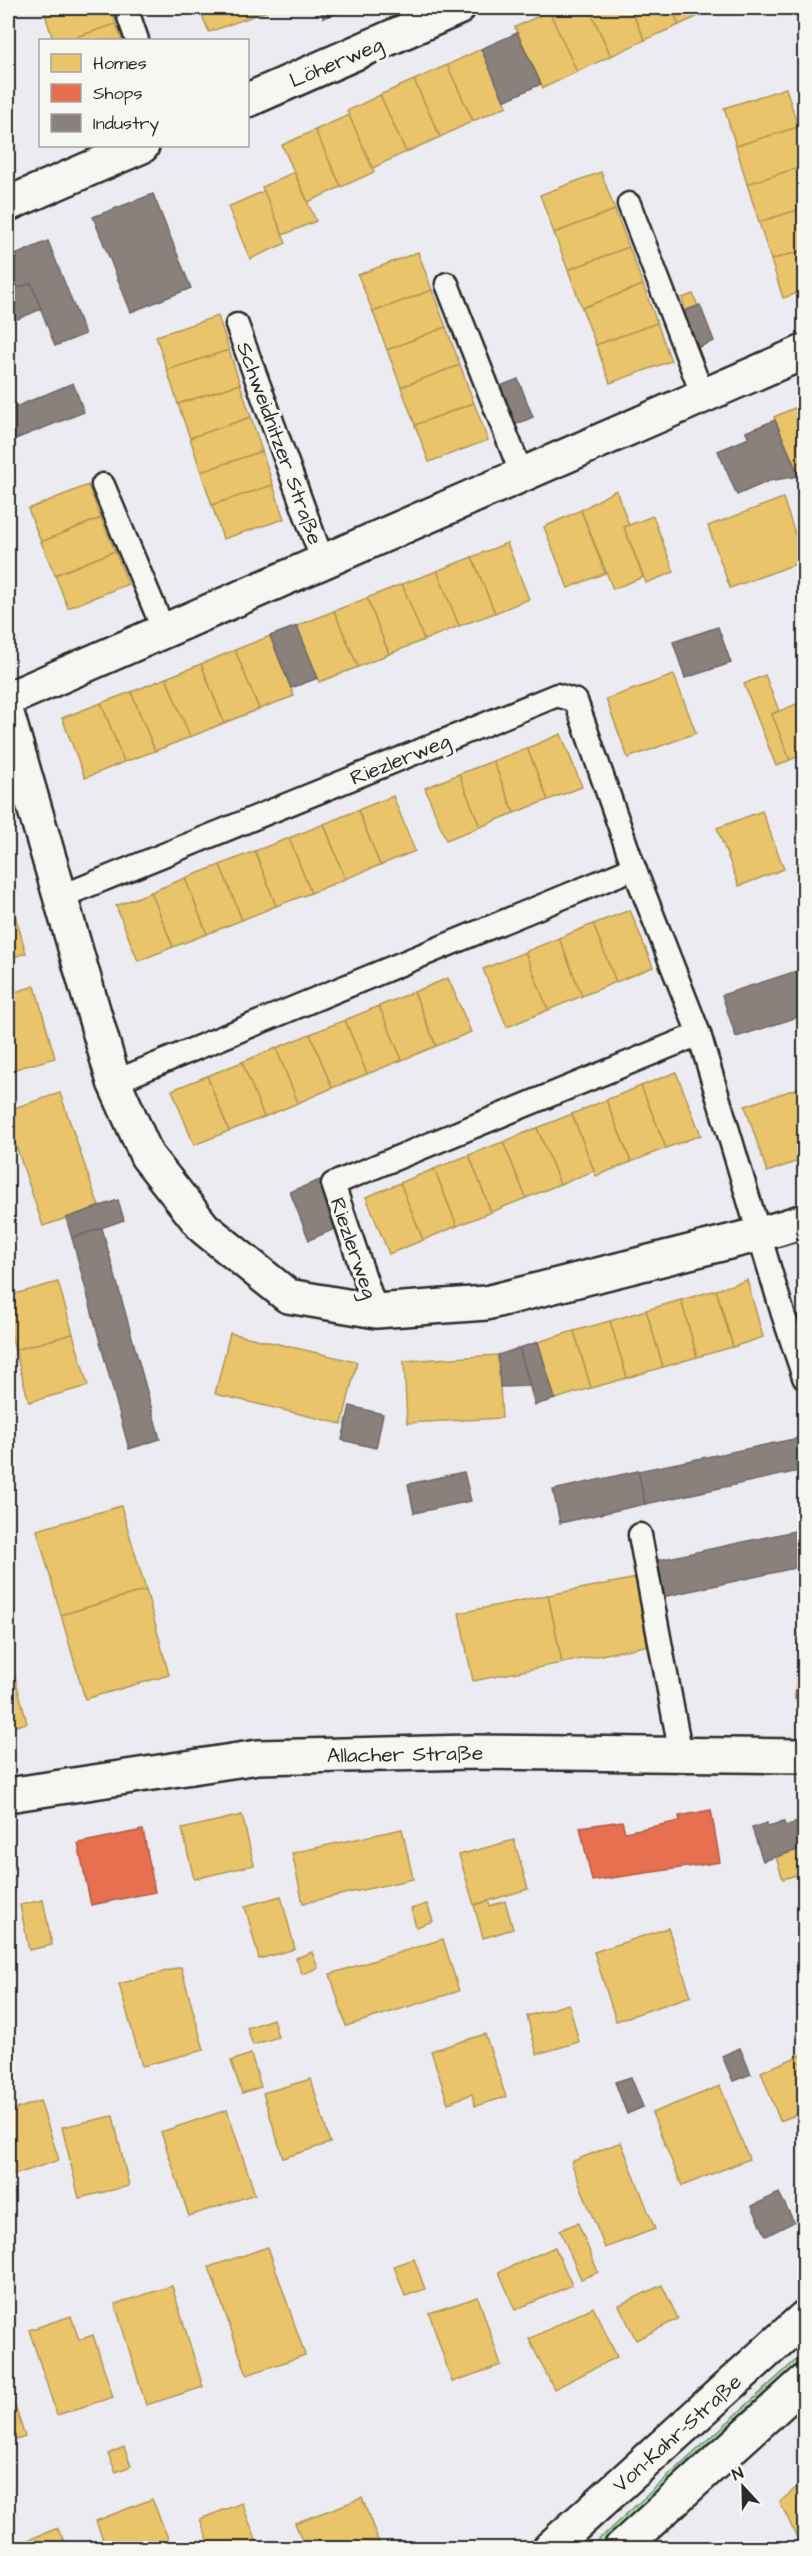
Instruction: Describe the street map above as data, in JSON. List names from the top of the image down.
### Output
{
  "streets": {
    "street": [
      "Löherweg",
      "Schweidnitzer Straße",
      "Riezlerweg",
      "Allacher Straße",
      "Von-Kahr-Straße"
    ]
  },
  "legend": ["Homes", "Shops", "Industry"],
  "north": "top"
}
